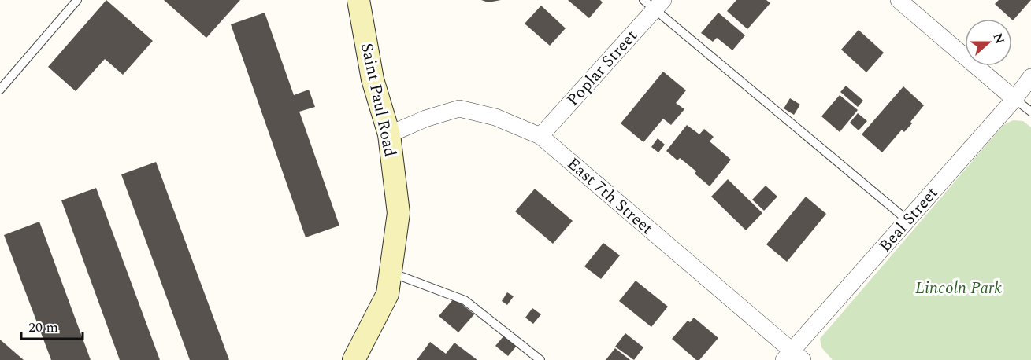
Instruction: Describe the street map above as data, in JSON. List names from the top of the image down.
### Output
{
  "streets": {
    "main road": ["Saint Paul Road"],
    "street": ["Poplar Street", "East 7th Street", "Beal Street"]
  },
  "crossings": [
    ["Poplar Street", "East 7th Street"],
    ["Saint Paul Road", "East 7th Street"],
    ["East 7th Street", "Beal Street"]
  ],
  "parks": ["Lincoln Park"],
  "scale_bar": "20 m",
  "north": "right"
}
